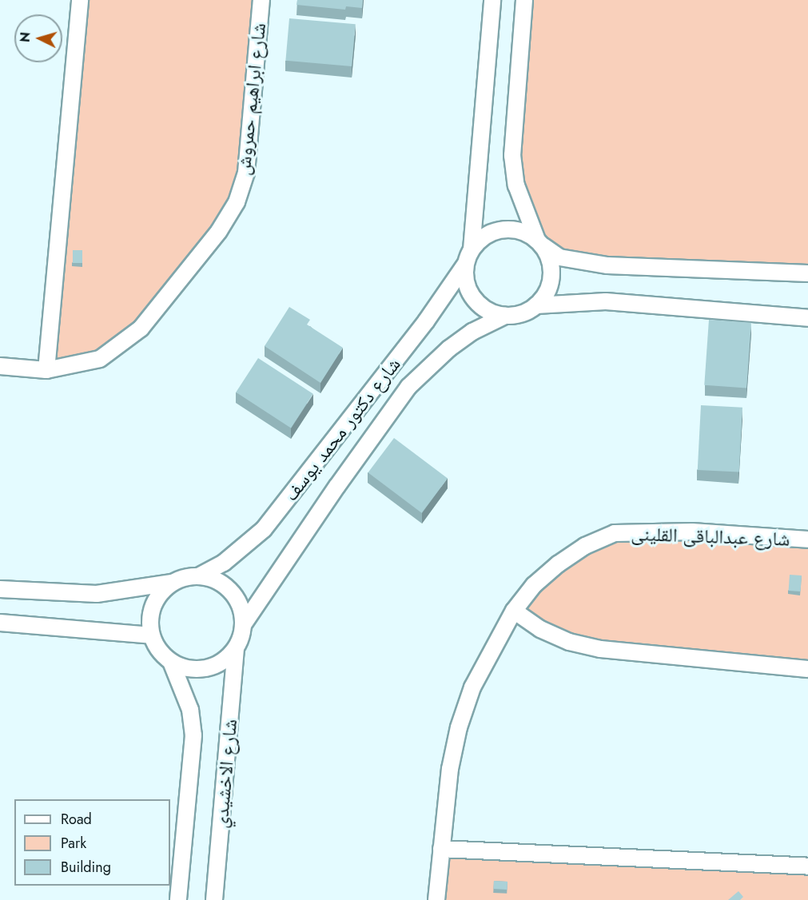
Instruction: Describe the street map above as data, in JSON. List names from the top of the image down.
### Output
{
  "streets": {
    "street": [
      "شارع ابراهيم حمروش",
      "شارع دكتور محمد يوسف",
      "شارع عبدالباقى القلينى",
      "شارع الاخشيدي"
    ]
  },
  "crossings": [
    ["شارع دكتور محمد يوسف", "شارع الاخشيدي"]
  ],
  "legend": ["Road", "Park", "Building"],
  "north": "left"
}
